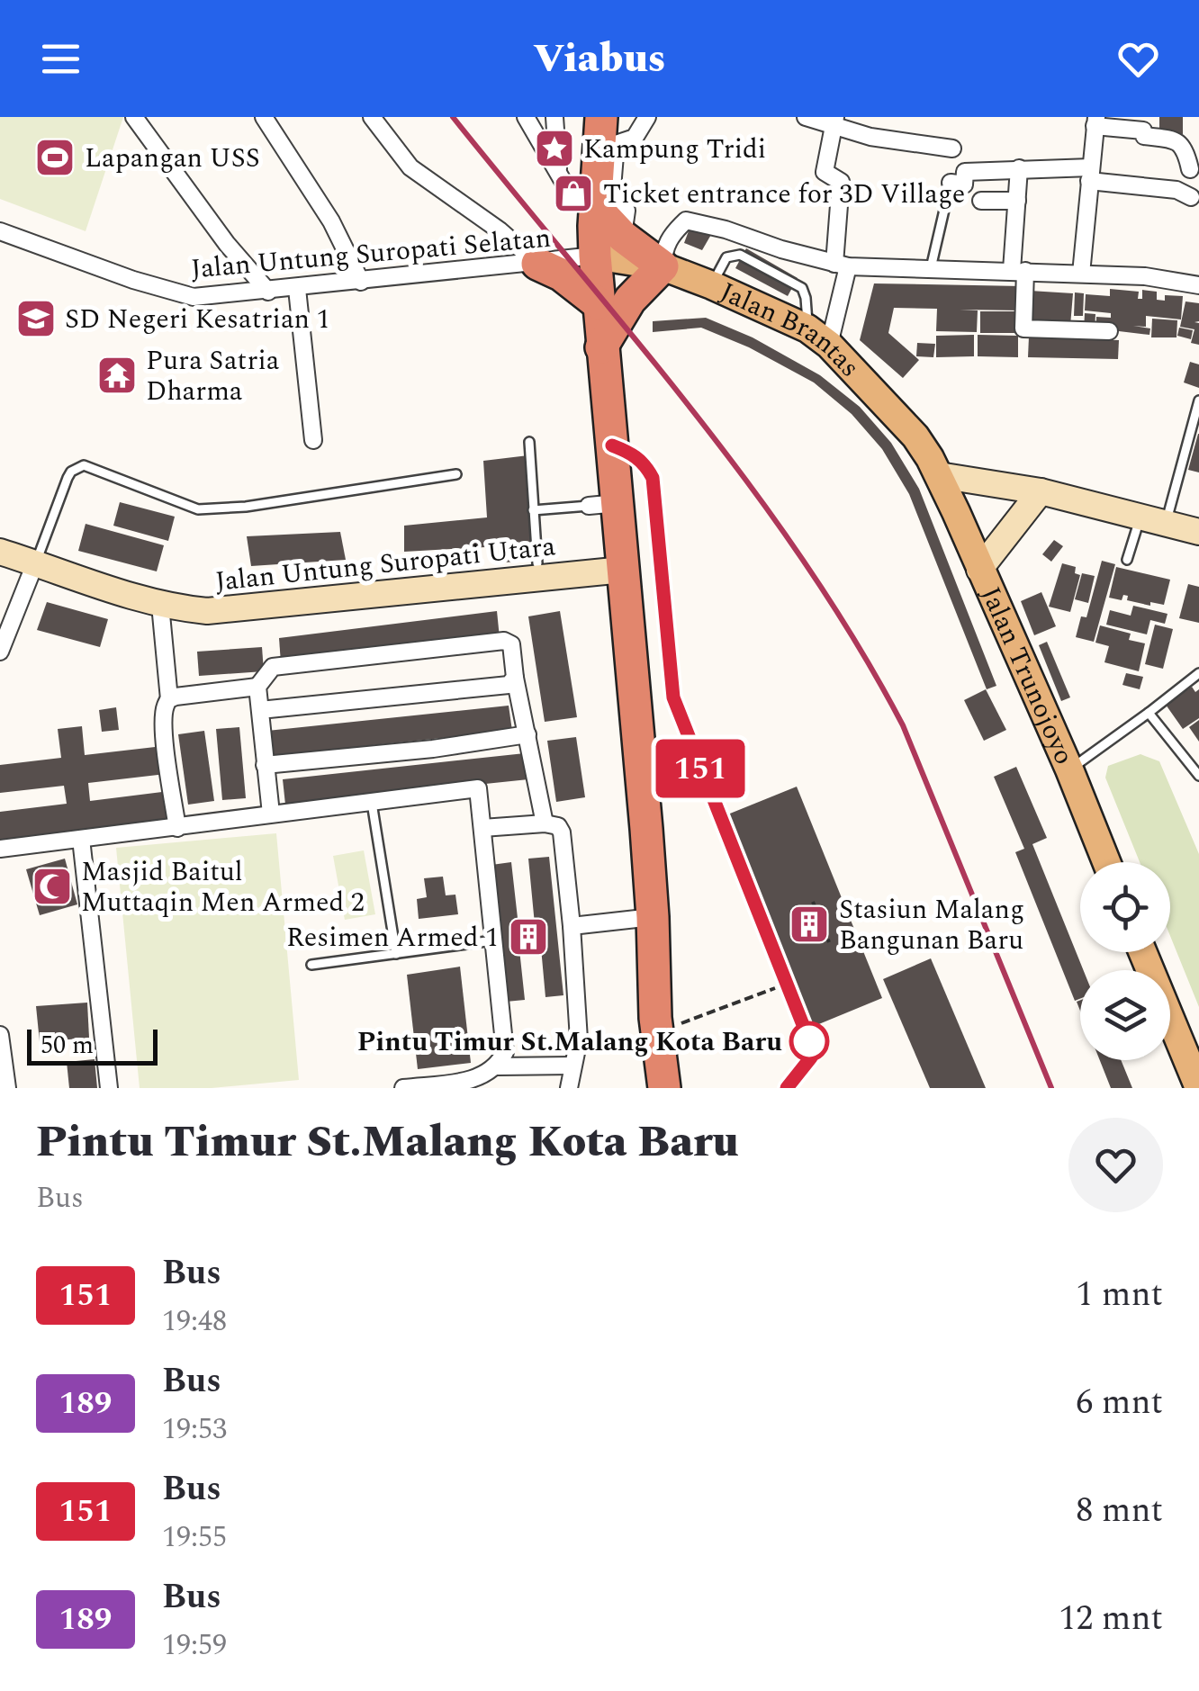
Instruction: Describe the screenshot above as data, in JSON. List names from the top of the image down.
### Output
{
  "streets": {
    "main road": ["Jalan Brantas", "Jalan Trunojoyo"],
    "street": ["Jalan Untung Suropati Selatan", "Jalan Untung Suropati Utara"]
  },
  "crossings": [
    ["Jalan Brantas", "Jalan Trunojoyo"]
  ],
  "places": {
    "place": ["Kampung Tridi"],
    "sports": ["Lapangan USS"],
    "shop": ["Ticket entrance for 3D Village"],
    "school or university": ["SD Negeri Kesatrian 1"],
    "temple": ["Pura Satria Dharma"],
    "mosque": ["Masjid Baitul Muttaqin Men Armed 2"],
    "building": ["Stasiun Malang Bangunan Baru", "Resimen Armed 1"],
    "other": ["Pintu Timur St.Malang Kota Baru"]
  },
  "lines": ["bus line 151"],
  "scale_bar": "50 m",
  "page": {
    "header": "Viabus",
    "on_map": "151",
    "scale": "50 m",
    "heading": ["Pintu Timur St.Malang Kota Baru", "Bus"],
    "list": [
      {
        "mark": "151",
        "name": "Bus",
        "note": "19:48",
        "value": "1 mnt"
      },
      {
        "mark": "189",
        "name": "Bus",
        "note": "19:53",
        "value": "6 mnt"
      },
      {
        "mark": "151",
        "name": "Bus",
        "note": "19:55",
        "value": "8 mnt"
      },
      {
        "mark": "189",
        "name": "Bus",
        "note": "19:59",
        "value": "12 mnt"
      }
    ]
  }
}
